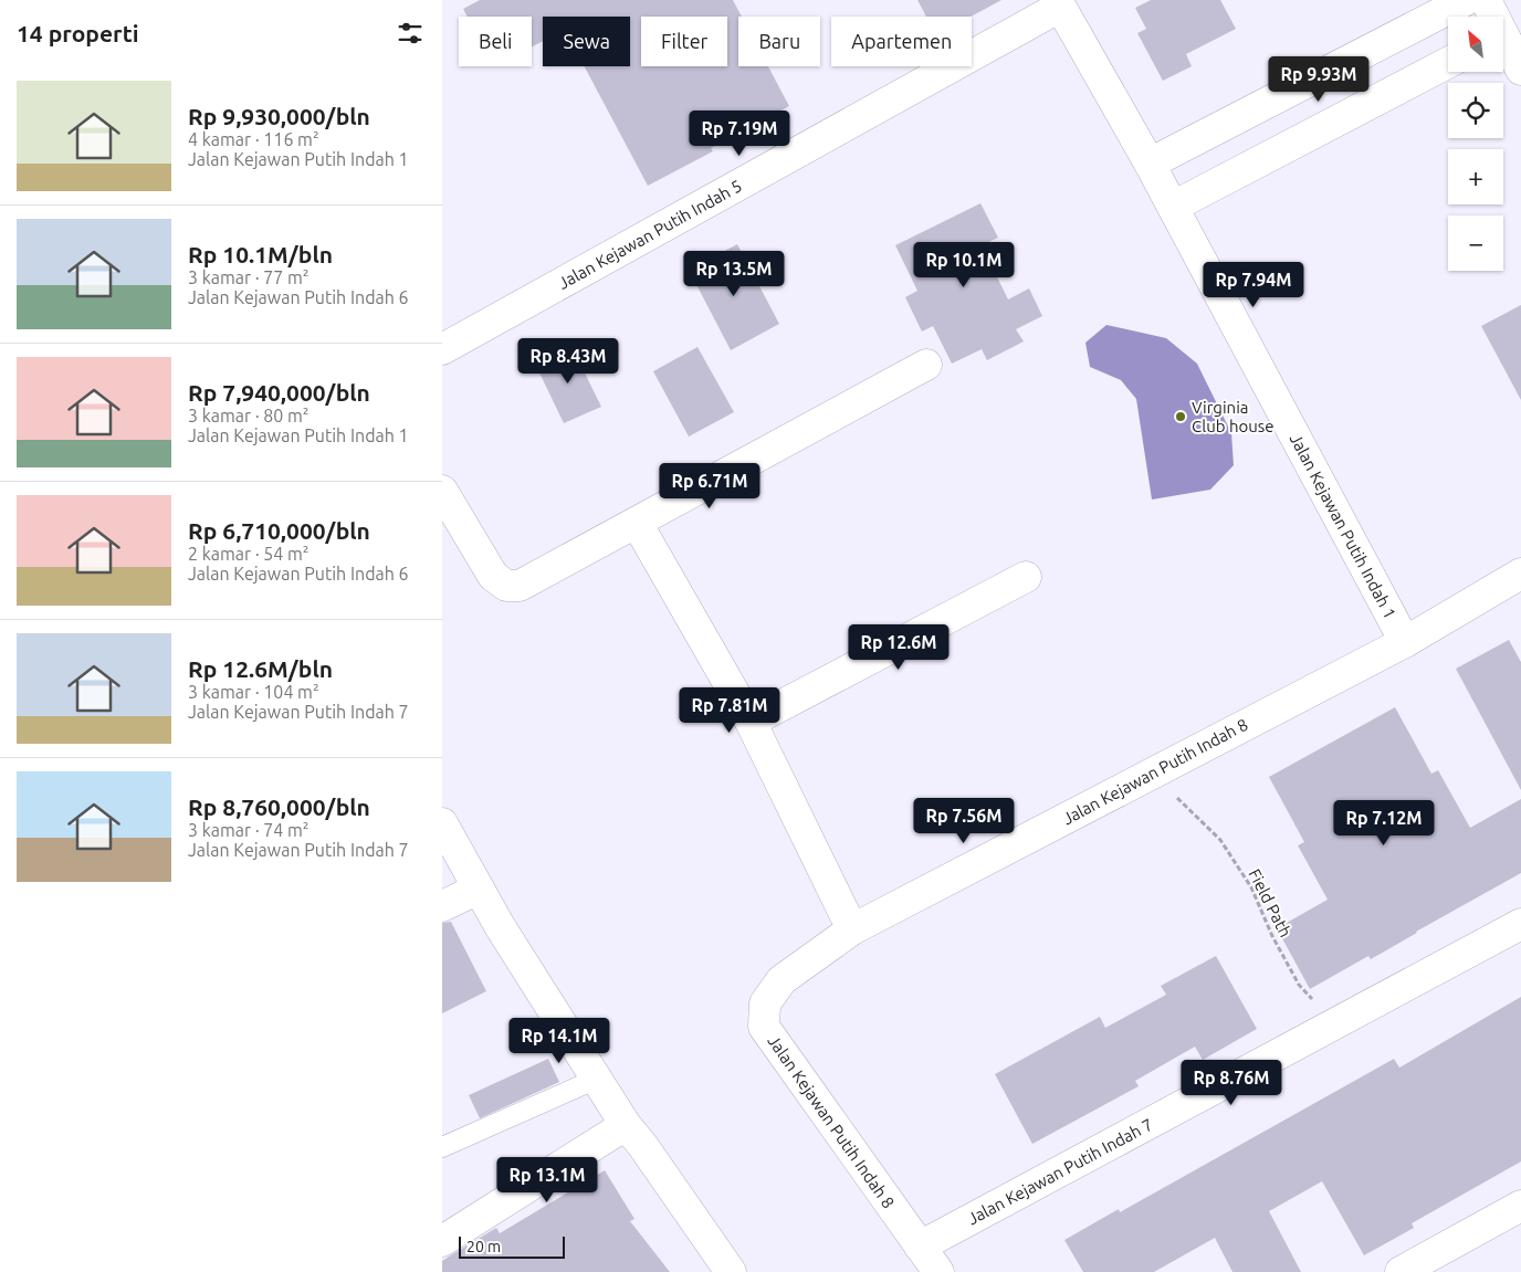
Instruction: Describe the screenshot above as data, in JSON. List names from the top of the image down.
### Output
{
  "streets": {
    "street": [
      "Jalan Kejawan Putih Indah 5",
      "Jalan Kejawan Putih Indah 1",
      "Jalan Kejawan Putih Indah 8",
      "Jalan Kejawan Putih Indah 7"
    ],
    "path": ["Field Path"]
  },
  "crossings": [
    ["Jalan Kejawan Putih Indah 5", "Jalan Kejawan Putih Indah 1"],
    ["Jalan Kejawan Putih Indah 1", "Jalan Kejawan Putih Indah 8"],
    ["Jalan Kejawan Putih Indah 8", "Field Path"],
    ["Jalan Kejawan Putih Indah 8", "Jalan Kejawan Putih Indah 7"],
    ["Field Path", "Jalan Kejawan Putih Indah 7"]
  ],
  "places": ["Virginia Club house"],
  "scale_bar": "20 m",
  "north": "top left",
  "page": {
    "heading": "14 properti",
    "map_buttons": ["+", "−"],
    "chip": [
      "Beli",
      "Sewa",
      "Filter",
      "Baru",
      "Apartemen"
    ],
    "price": [
      "Rp 9.93M",
      "Rp 7.19M",
      "Rp 10.1M",
      "Rp 13.5M",
      "Rp 7.94M",
      "Rp 8.43M",
      "Rp 6.71M",
      "Rp 12.6M",
      "Rp 7.81M",
      "Rp 7.56M",
      "Rp 7.12M",
      "Rp 14.1M",
      "Rp 8.76M",
      "Rp 13.1M"
    ],
    "list": [
      {
        "name": "Rp 9,930,000/bln",
        "note": "4 kamar · 116 m² · Jalan Kejawan Putih Indah 1"
      },
      {
        "name": "Rp 10.1M/bln",
        "note": "3 kamar · 77 m² · Jalan Kejawan Putih Indah 6"
      },
      {
        "name": "Rp 7,940,000/bln",
        "note": "3 kamar · 80 m² · Jalan Kejawan Putih Indah 1"
      },
      {
        "name": "Rp 6,710,000/bln",
        "note": "2 kamar · 54 m² · Jalan Kejawan Putih Indah 6"
      },
      {
        "name": "Rp 12.6M/bln",
        "note": "3 kamar · 104 m² · Jalan Kejawan Putih Indah 7"
      },
      {
        "name": "Rp 8,760,000/bln",
        "note": "3 kamar · 74 m² · Jalan Kejawan Putih Indah 7"
      }
    ],
    "scale": "20 m"
  }
}
